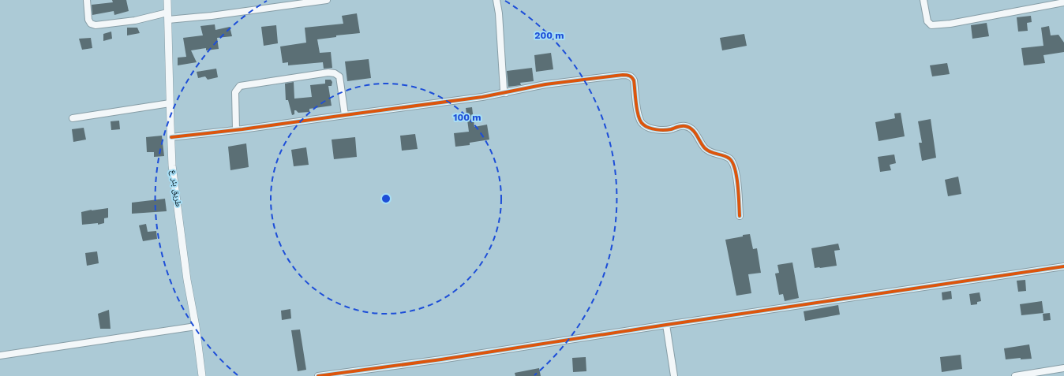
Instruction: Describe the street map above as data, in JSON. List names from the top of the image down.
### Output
{
  "streets": {
    "street": ["طريق بئر ع"]
  },
  "rings": ["200 m", "100 m"]
}
